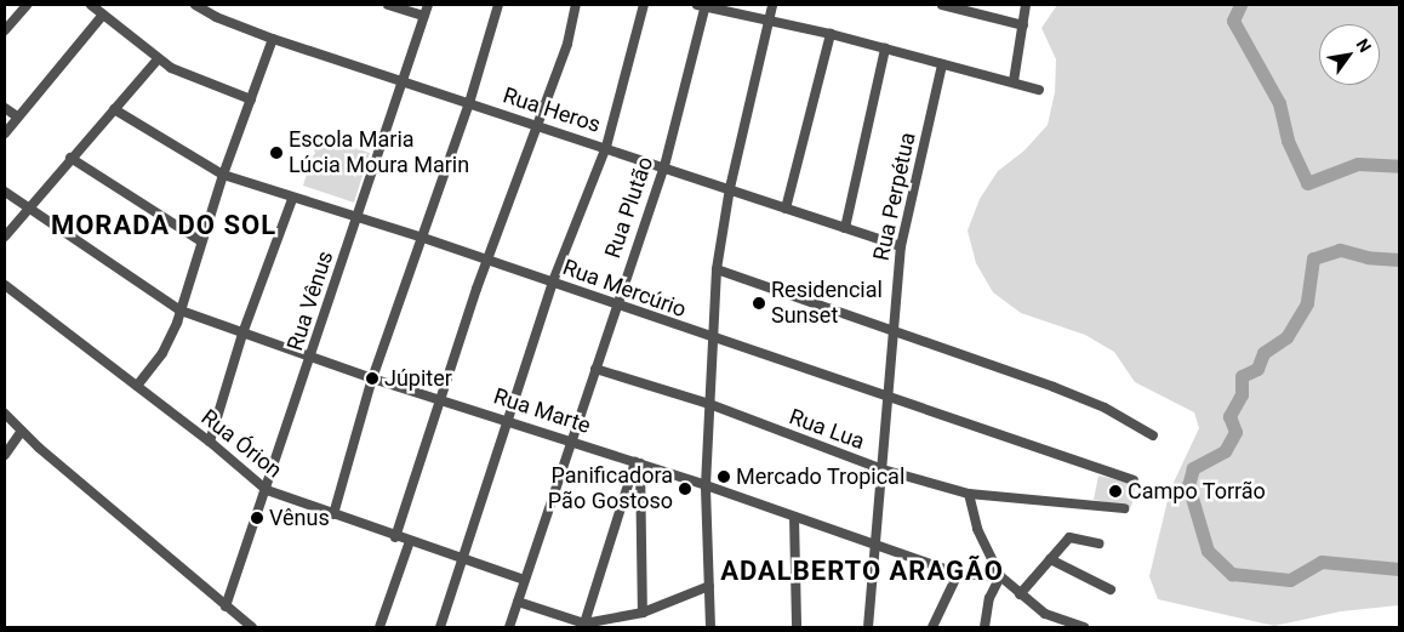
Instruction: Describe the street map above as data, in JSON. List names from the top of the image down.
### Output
{
  "streets": {
    "street": [
      "Rua Heros",
      "Rua Perpétua",
      "Rua Plutão",
      "Rua Mercúrio",
      "Rua Vênus",
      "Rua Marte",
      "Rua Lua",
      "Rua Órion"
    ]
  },
  "crossings": [
    ["Rua Heros", "Rua Perpétua"],
    ["Rua Heros", "Rua Plutão"],
    ["Rua Heros", "Rua Vênus"],
    ["Rua Perpétua", "Rua Mercúrio"],
    ["Rua Perpétua", "Rua Marte"],
    ["Rua Perpétua", "Rua Lua"],
    ["Rua Plutão", "Rua Mercúrio"],
    ["Rua Plutão", "Rua Marte"],
    ["Rua Plutão", "Rua Lua"],
    ["Rua Plutão", "Rua Órion"],
    ["Rua Mercúrio", "Rua Vênus"],
    ["Rua Vênus", "Rua Marte"],
    ["Rua Vênus", "Rua Órion"]
  ],
  "districts": ["MORADA DO SOL", "ADALBERTO ARAGÃO"],
  "places": [
    "Escola Maria Lúcia Moura Marin",
    "Residencial Sunset",
    "Júpiter",
    "Mercado Tropical",
    "Panificadora Pão Gostoso",
    "Campo Torrão",
    "Vênus"
  ],
  "north": "top right"
}
